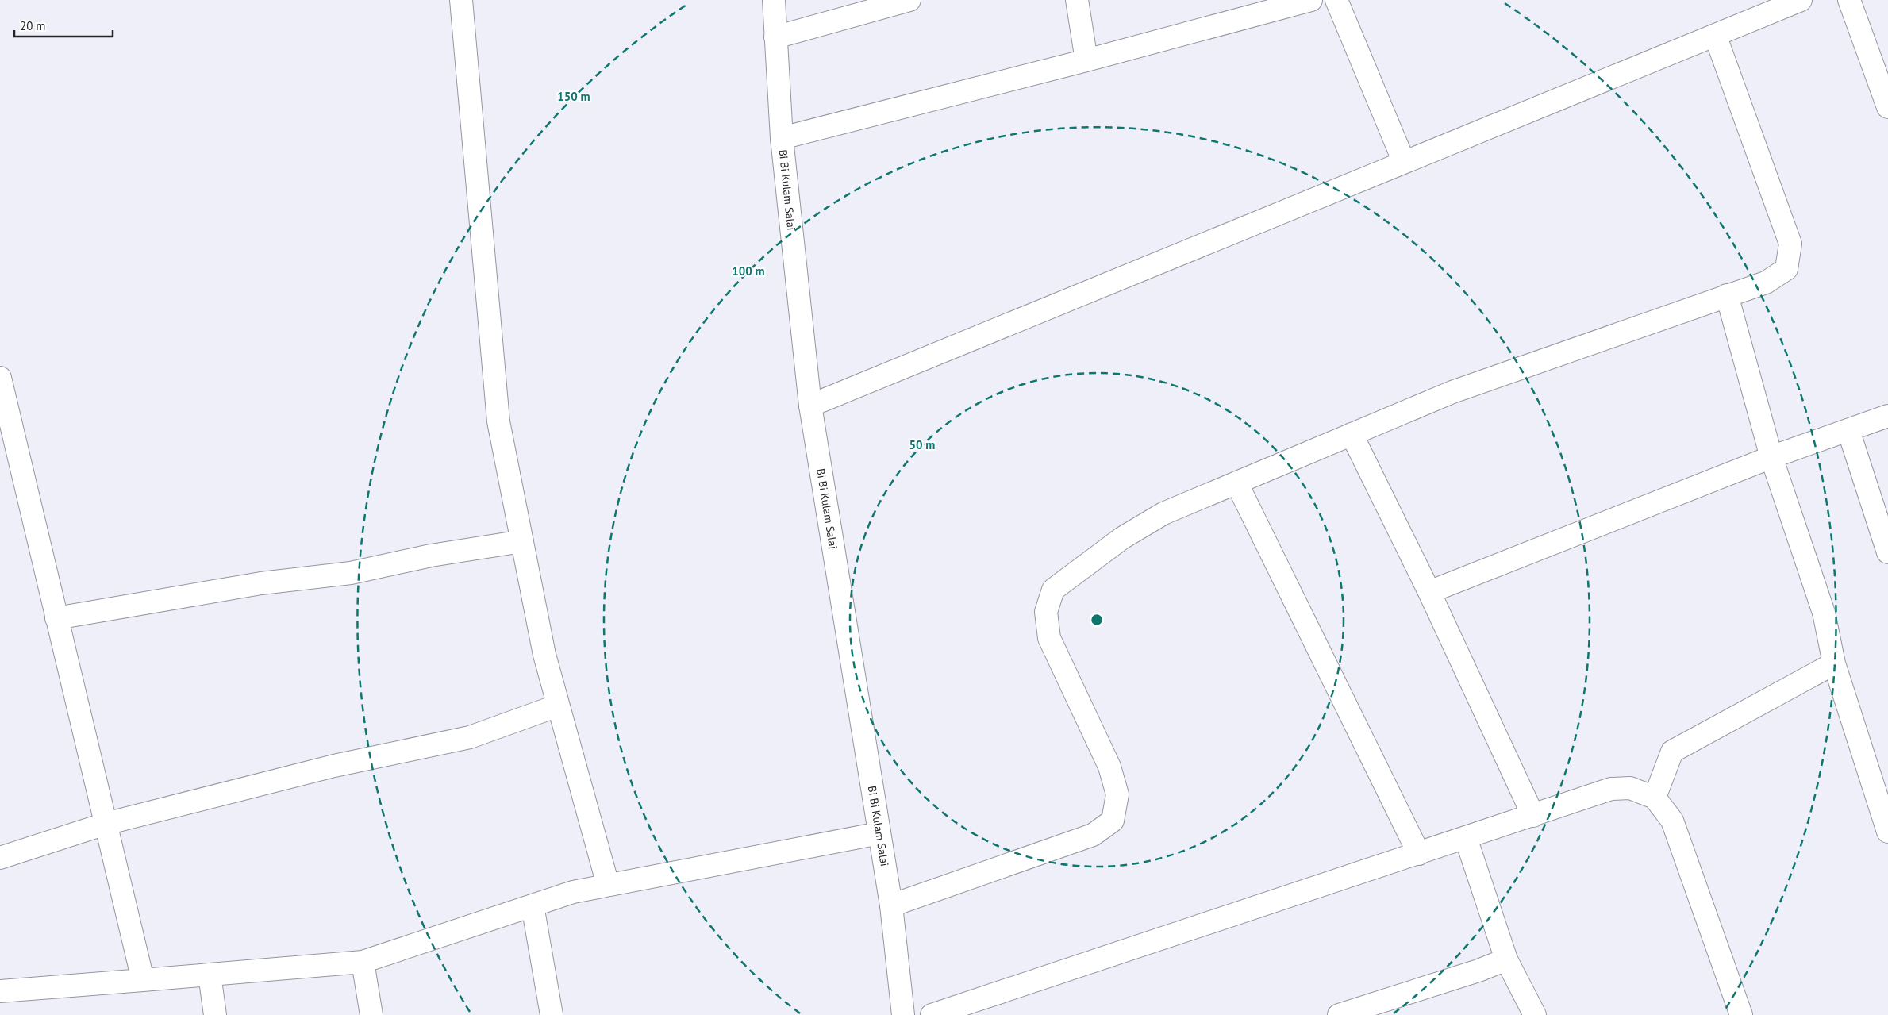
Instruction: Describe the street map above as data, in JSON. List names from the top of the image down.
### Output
{
  "streets": {
    "street": ["Bi Bi Kulam Salai"]
  },
  "scale_bar": "20 m",
  "rings": ["150 m", "100 m", "50 m"]
}
